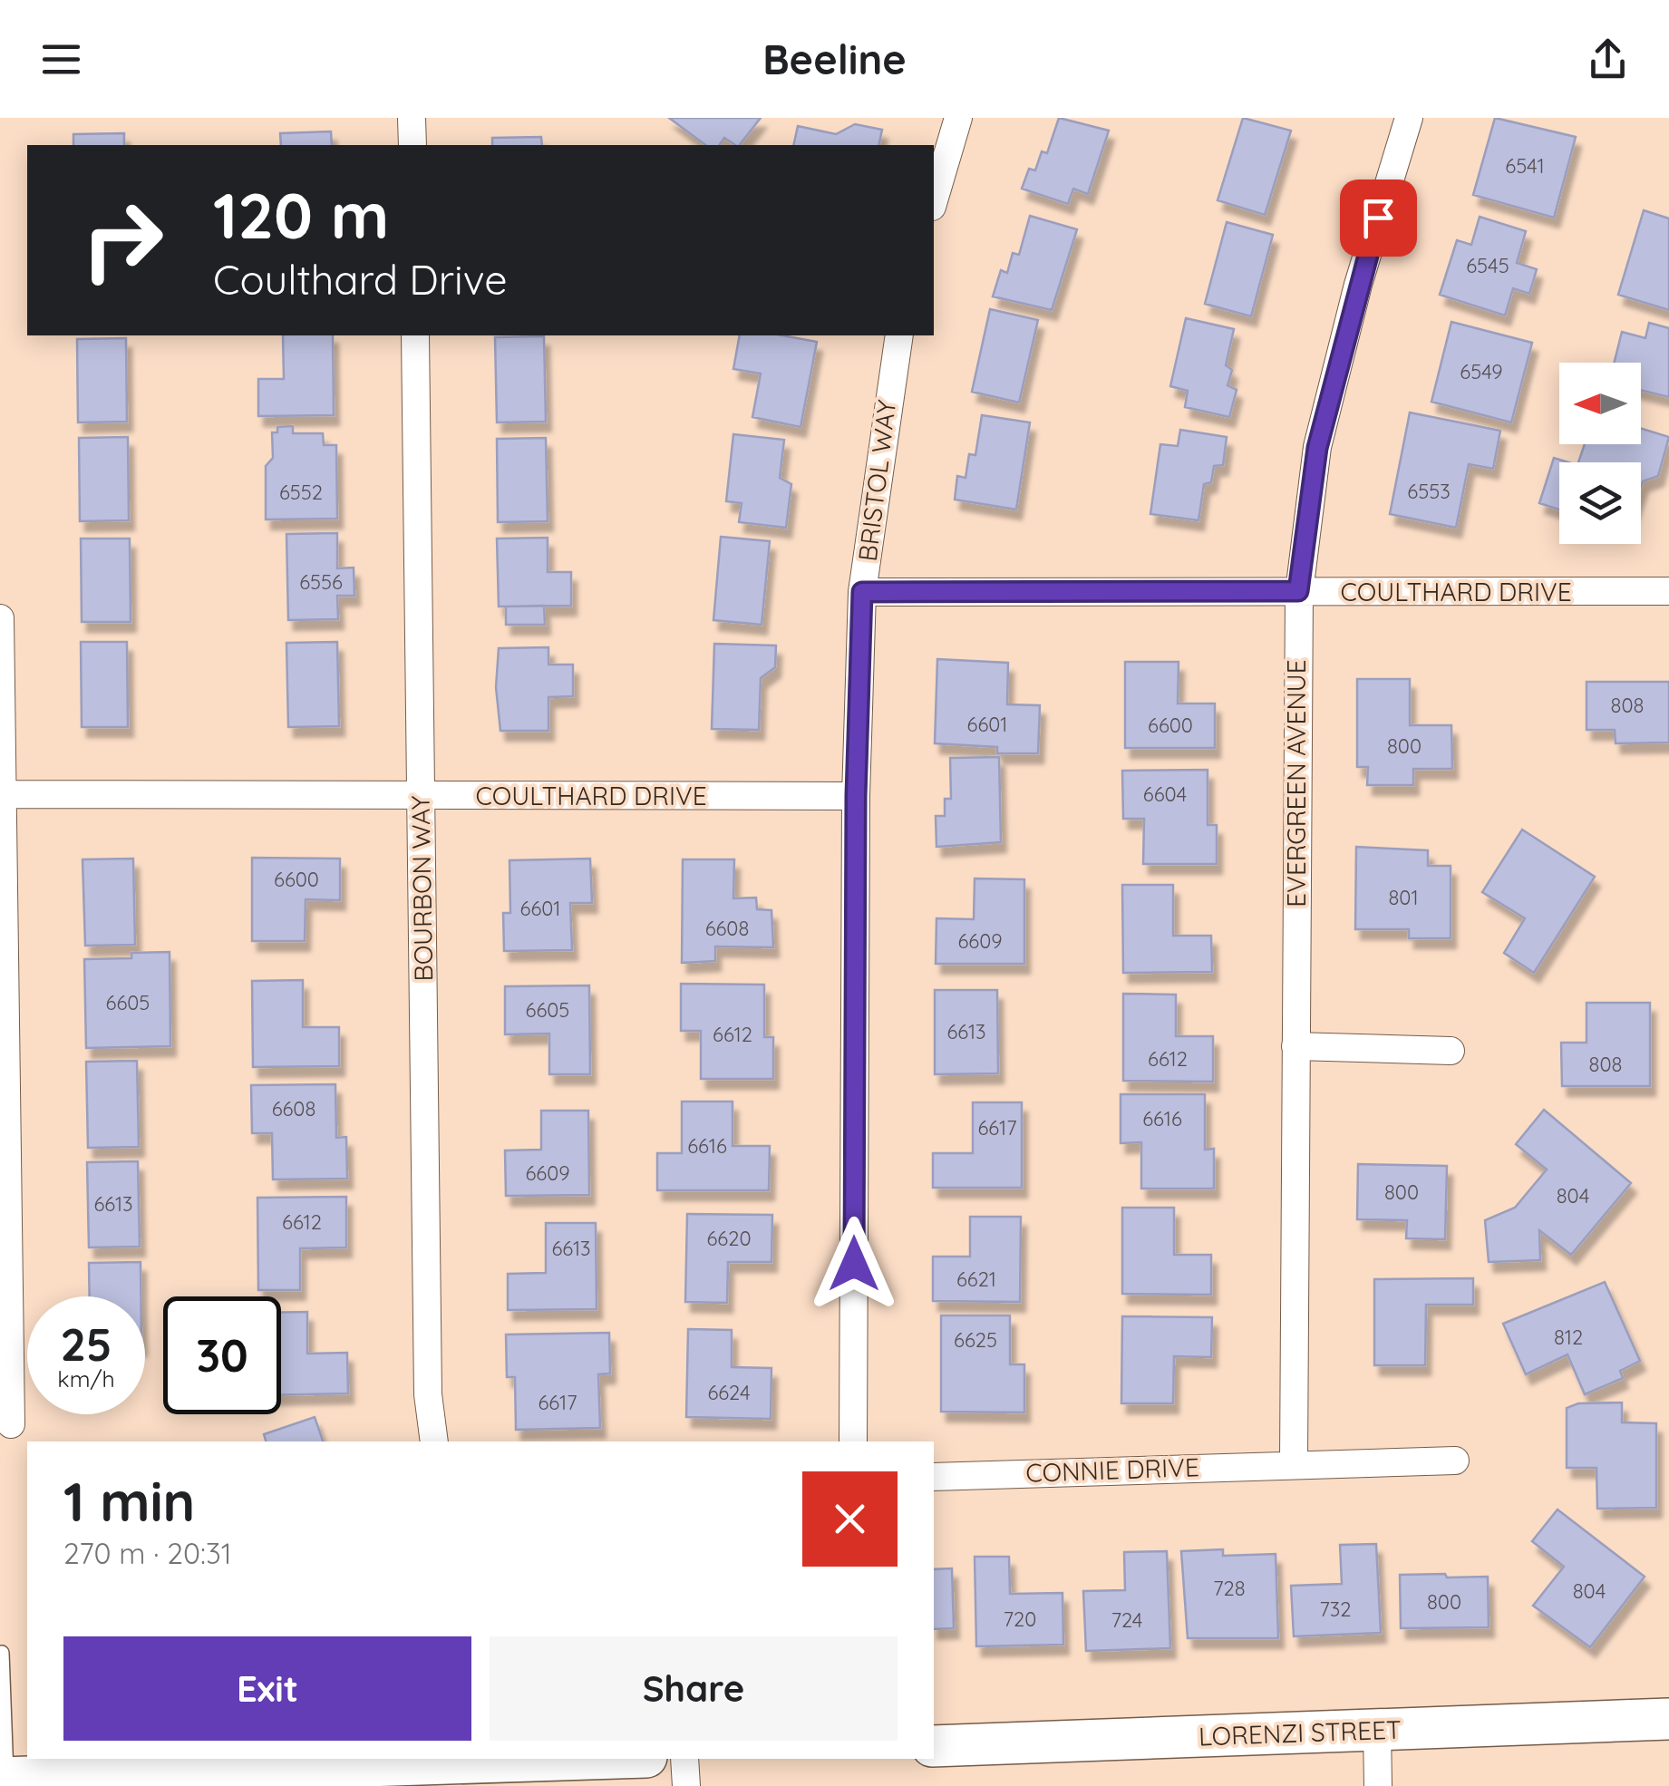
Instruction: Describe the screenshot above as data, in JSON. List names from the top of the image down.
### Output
{
  "streets": {
    "street": [
      "BRISTOL WAY",
      "COULTHARD DRIVE",
      "EVERGREEN AVENUE",
      "BOURBON WAY",
      "CONNIE DRIVE",
      "LORENZI STREET"
    ]
  },
  "crossings": [
    ["BRISTOL WAY", "COULTHARD DRIVE"],
    ["COULTHARD DRIVE", "EVERGREEN AVENUE"],
    ["COULTHARD DRIVE", "BOURBON WAY"],
    ["EVERGREEN AVENUE", "CONNIE DRIVE"]
  ],
  "house_numbers": [
    "6541",
    "6545",
    "6549",
    "6553",
    "6552",
    "6556",
    "808",
    "6601",
    "6600",
    "800",
    "6604",
    "6600",
    "801",
    "6601",
    "6608",
    "6609",
    "6605",
    "6605",
    "6613",
    "6612",
    "6612",
    "808",
    "6608",
    "6616",
    "6617",
    "6616",
    "6609",
    "800",
    "804",
    "6613",
    "6612",
    "6620",
    "6613",
    "6621",
    "812",
    "6625",
    "6624",
    "6617",
    "728",
    "804",
    "800",
    "732",
    "720",
    "724"
  ],
  "north": "left",
  "page": {
    "header": "Beeline",
    "turn": ["120 m", "Coulthard Drive"],
    "speed": "25 km/h",
    "limit": "30",
    "heading": ["1 min", "270 m · 20:31"],
    "buttons": ["Exit", "Share"]
  }
}
